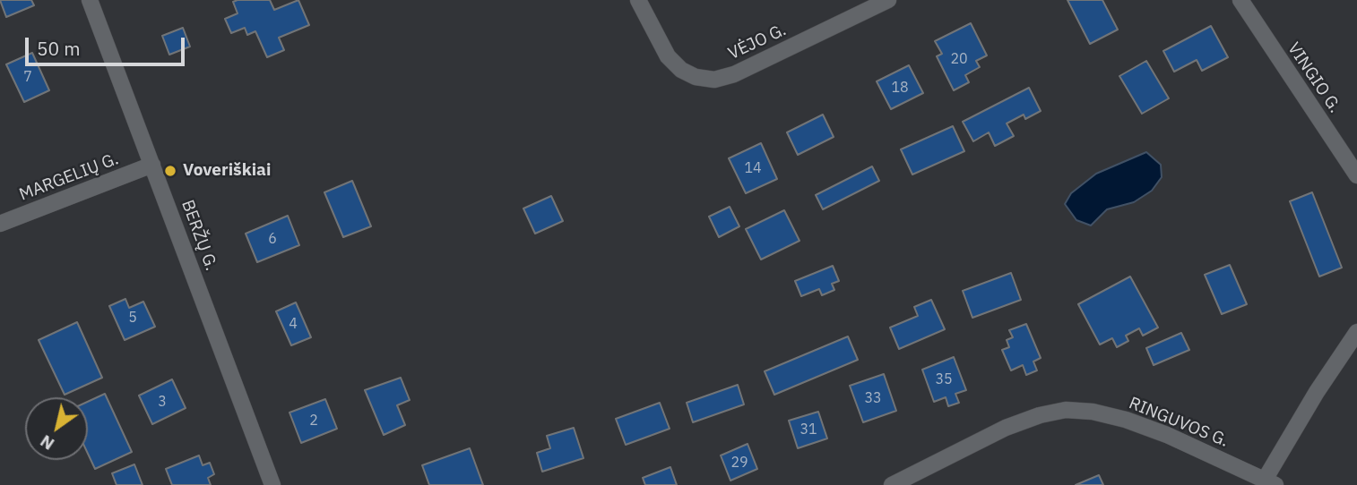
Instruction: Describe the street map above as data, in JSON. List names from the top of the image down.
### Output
{
  "streets": {
    "street": [
      "VĖJO G.",
      "VINGIO G.",
      "MARGELIŲ G.",
      "BERŽŲ G.",
      "RINGUVOS G."
    ]
  },
  "crossings": [
    ["MARGELIŲ G.", "BERŽŲ G."]
  ],
  "places": ["Voveriškiai"],
  "house_numbers": [
    "20",
    "7",
    "18",
    "14",
    "6",
    "5",
    "4",
    "35",
    "33",
    "3",
    "2",
    "31",
    "29"
  ],
  "scale_bar": "50 m",
  "north": "bottom left"
}
